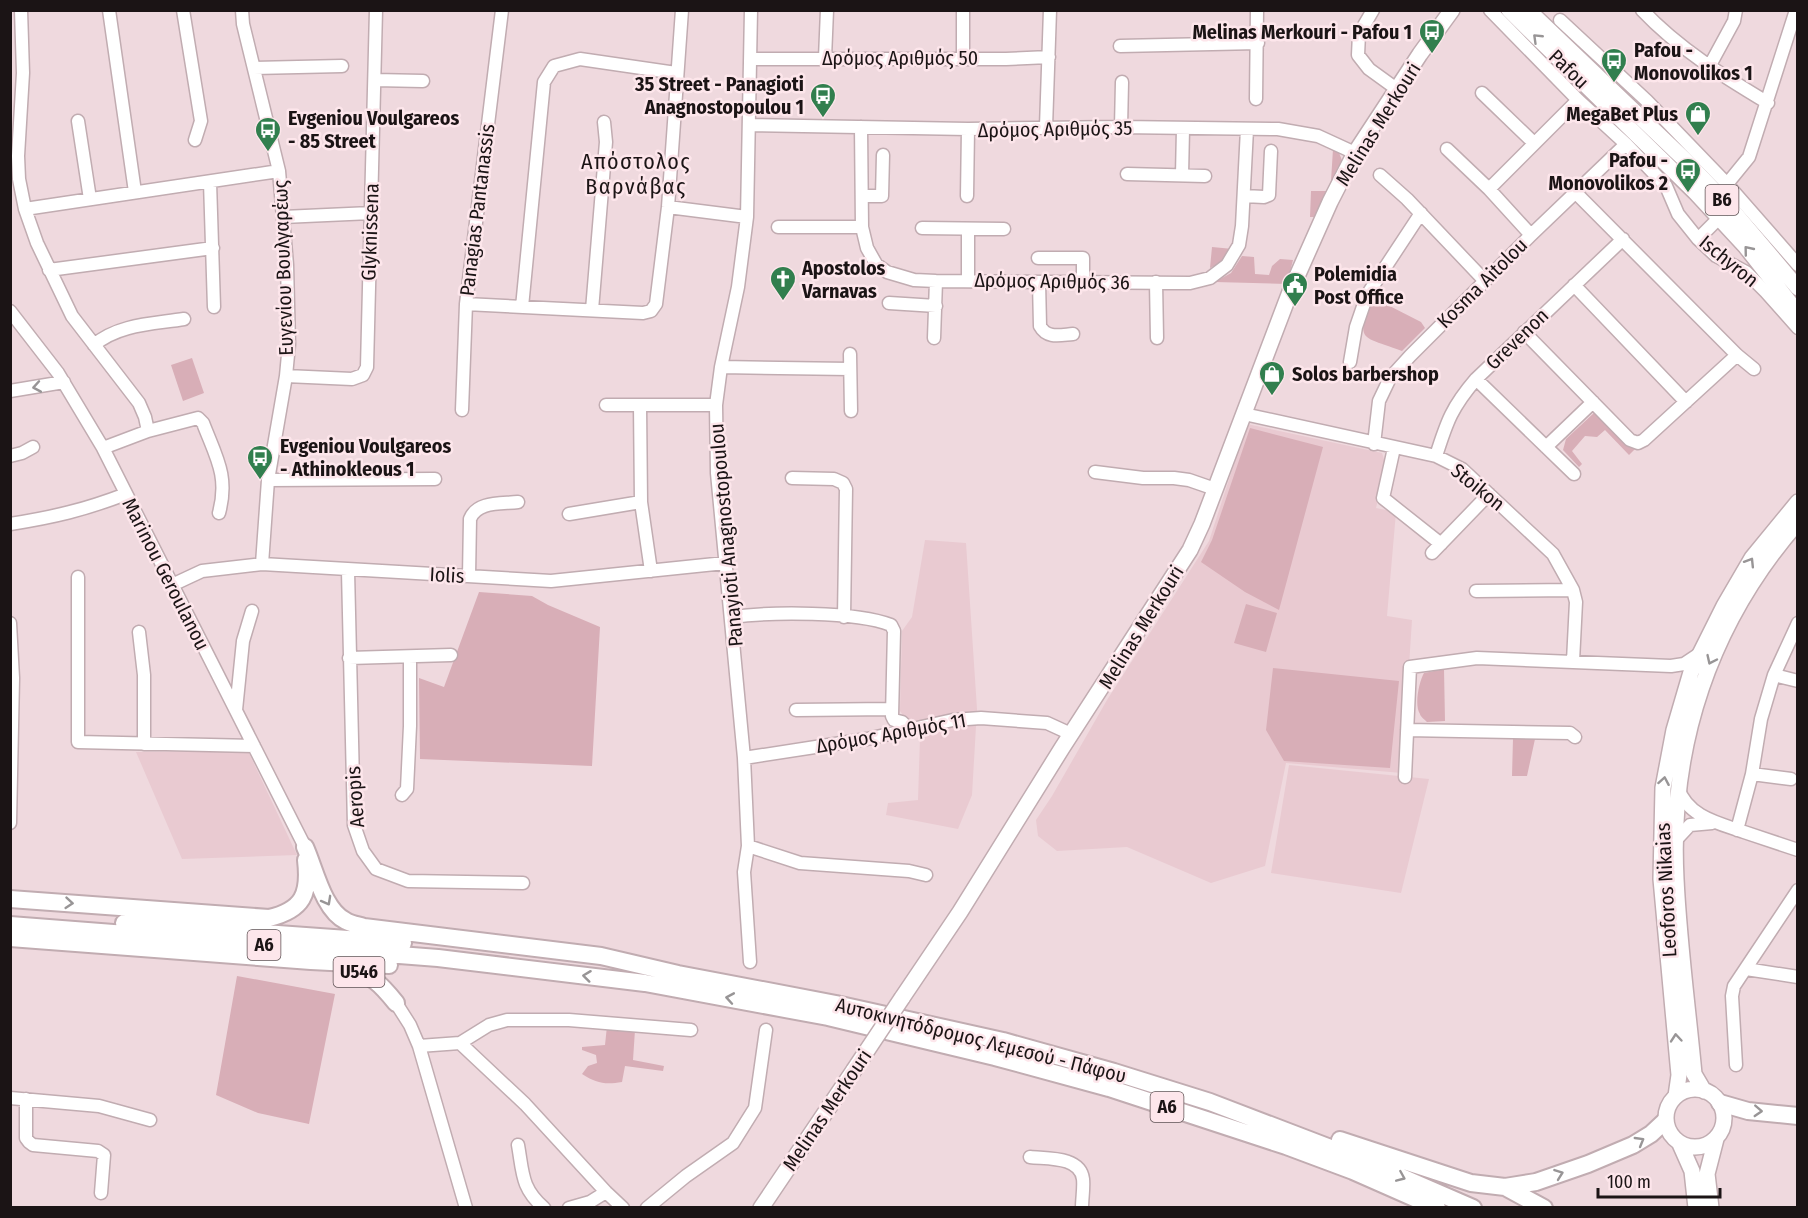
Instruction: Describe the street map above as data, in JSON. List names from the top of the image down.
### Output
{
  "streets": {
    "highway": ["A6", "U546", "Αυτοκινητόδρομος Λεμεσού - Πάφου"],
    "main road": [
      "Pafou",
      "Melinas Merkouri",
      "B6",
      "Leoforos Nikaias"
    ],
    "street": [
      "Δρόμος Αριθμός 50",
      "Δρόμος Αριθμός 35",
      "Panagias Pantanassis",
      "Glyknissena",
      "Ischyron",
      "Ευγενίου Βουλγαρέως",
      "Δρόμος Αριθμός 36",
      "Kosma Aitolou",
      "Grevenon",
      "Stoikon",
      "Panayioti Anagnostopoulou",
      "Marinou Geroulanou",
      "Iolis",
      "Δρόμος Αριθμός 11",
      "Aeropis"
    ]
  },
  "crossings": [
    ["Δρόμος Αριθμός 50", "Panayioti Anagnostopoulou"],
    ["Melinas Merkouri", "Δρόμος Αριθμός 35"],
    ["Melinas Merkouri", "Stoikon"],
    ["Melinas Merkouri", "Δρόμος Αριθμός 11"],
    ["Δρόμος Αριθμός 35", "Δρόμος Αριθμός 36"],
    ["Δρόμος Αριθμός 35", "Panayioti Anagnostopoulou"],
    ["Glyknissena", "Ευγενίου Βουλγαρέως"],
    ["Ischyron", "Kosma Aitolou"],
    ["Ευγενίου Βουλγαρέως", "Iolis"],
    ["Kosma Aitolou", "Stoikon"],
    ["Grevenon", "Stoikon"],
    ["Panayioti Anagnostopoulou", "Iolis"],
    ["Panayioti Anagnostopoulou", "Δρόμος Αριθμός 11"],
    ["Marinou Geroulanou", "Iolis"],
    ["Iolis", "Aeropis"],
    ["A6", "Αυτοκινητόδρομος Λεμεσού - Πάφου"]
  ],
  "districts": ["Απόστολος Βαρνάβας"],
  "places": {
    "bus stop": [
      "Melinas Merkouri - Pafou 1",
      "Pafou - Monovolikos 1",
      "35 Street - Panagioti Anagnostopoulou 1",
      "Evgeniou Voulgareos - 85 Street",
      "Pafou - Monovolikos 2",
      "Evgeniou Voulgareos - Athinokleous 1"
    ],
    "shop": ["MegaBet Plus", "Solos barbershop"],
    "church": ["Apostolos Varnavas"],
    "public building": ["Polemidia Post Office"]
  },
  "scale_bar": "100 m"
}
